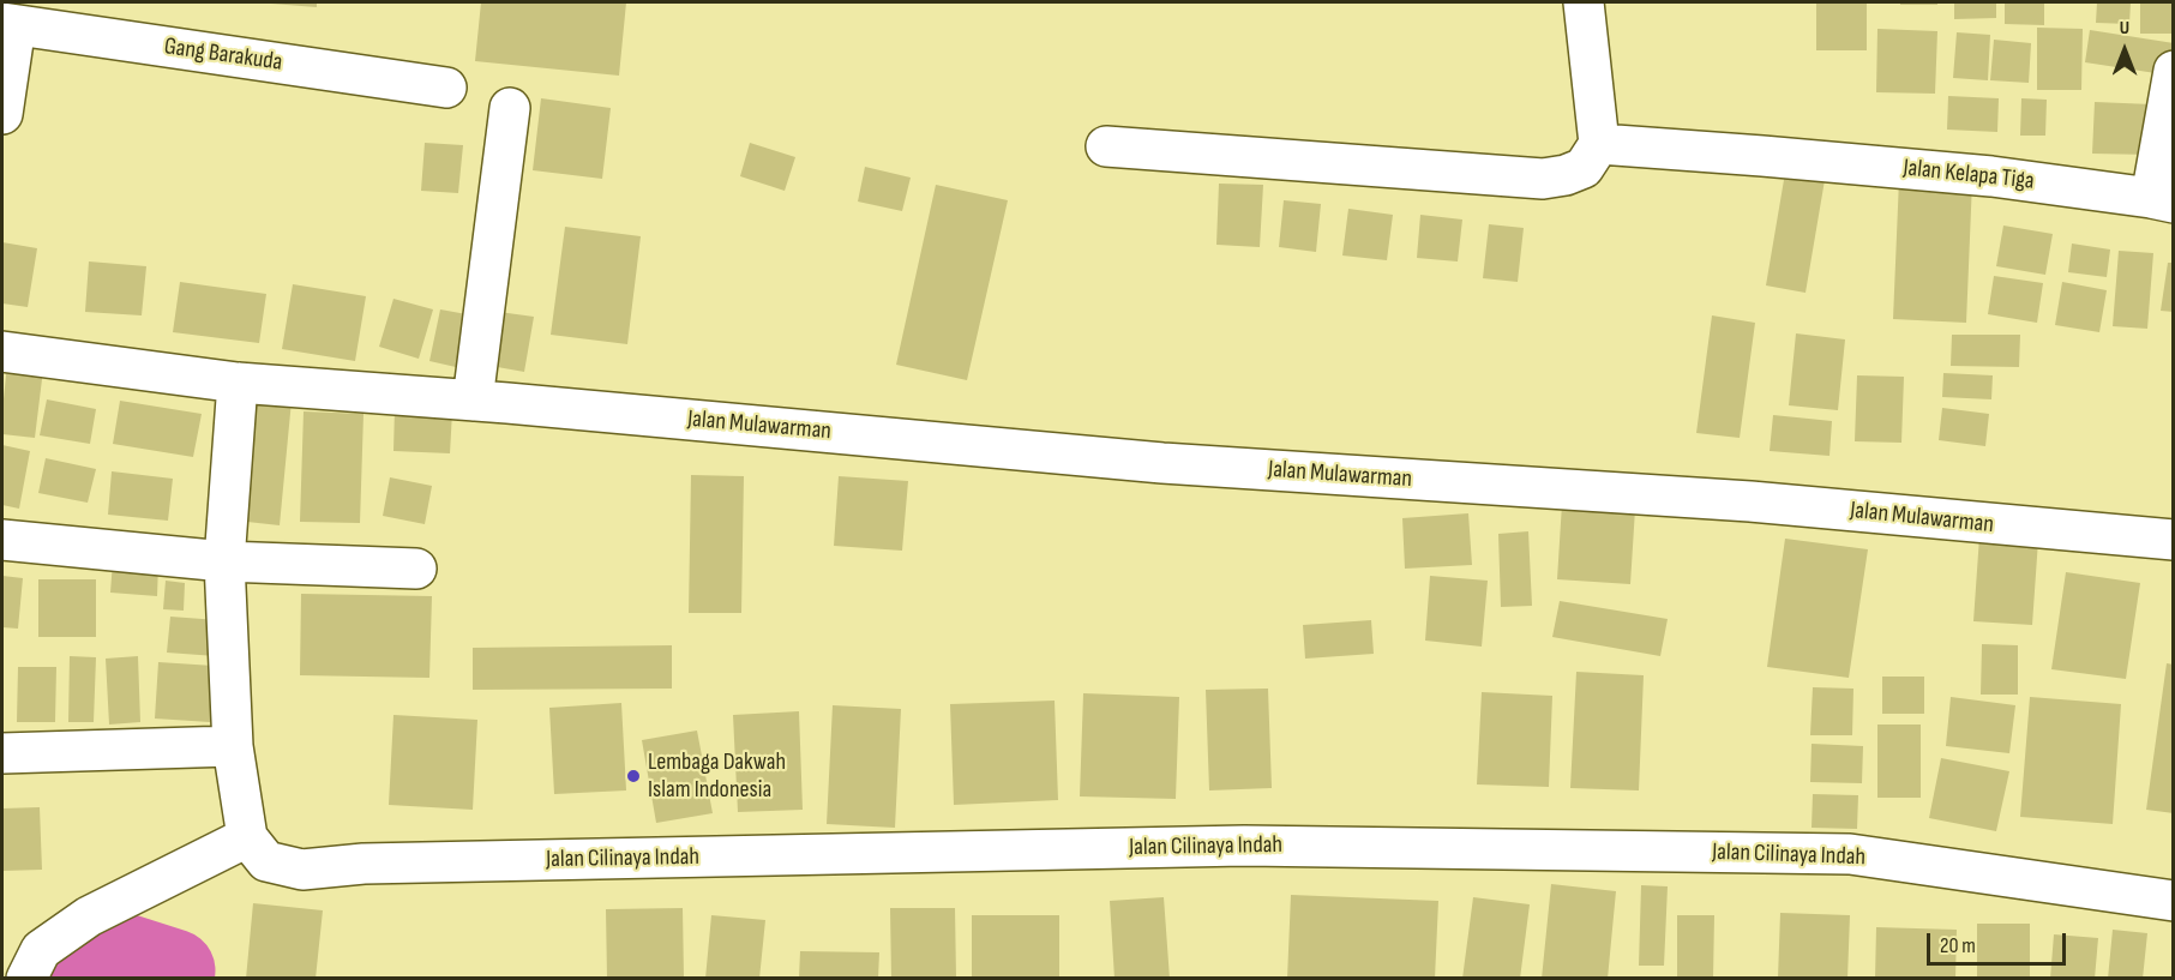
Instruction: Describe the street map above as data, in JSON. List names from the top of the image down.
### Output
{
  "streets": {
    "street": [
      "Gang Barakuda",
      "Jalan Kelapa Tiga",
      "Jalan Mulawarman",
      "Jalan Cilinaya Indah"
    ]
  },
  "places": ["Lembaga Dakwah Islam Indonesia"],
  "scale_bar": "20 m",
  "north": "top"
}
